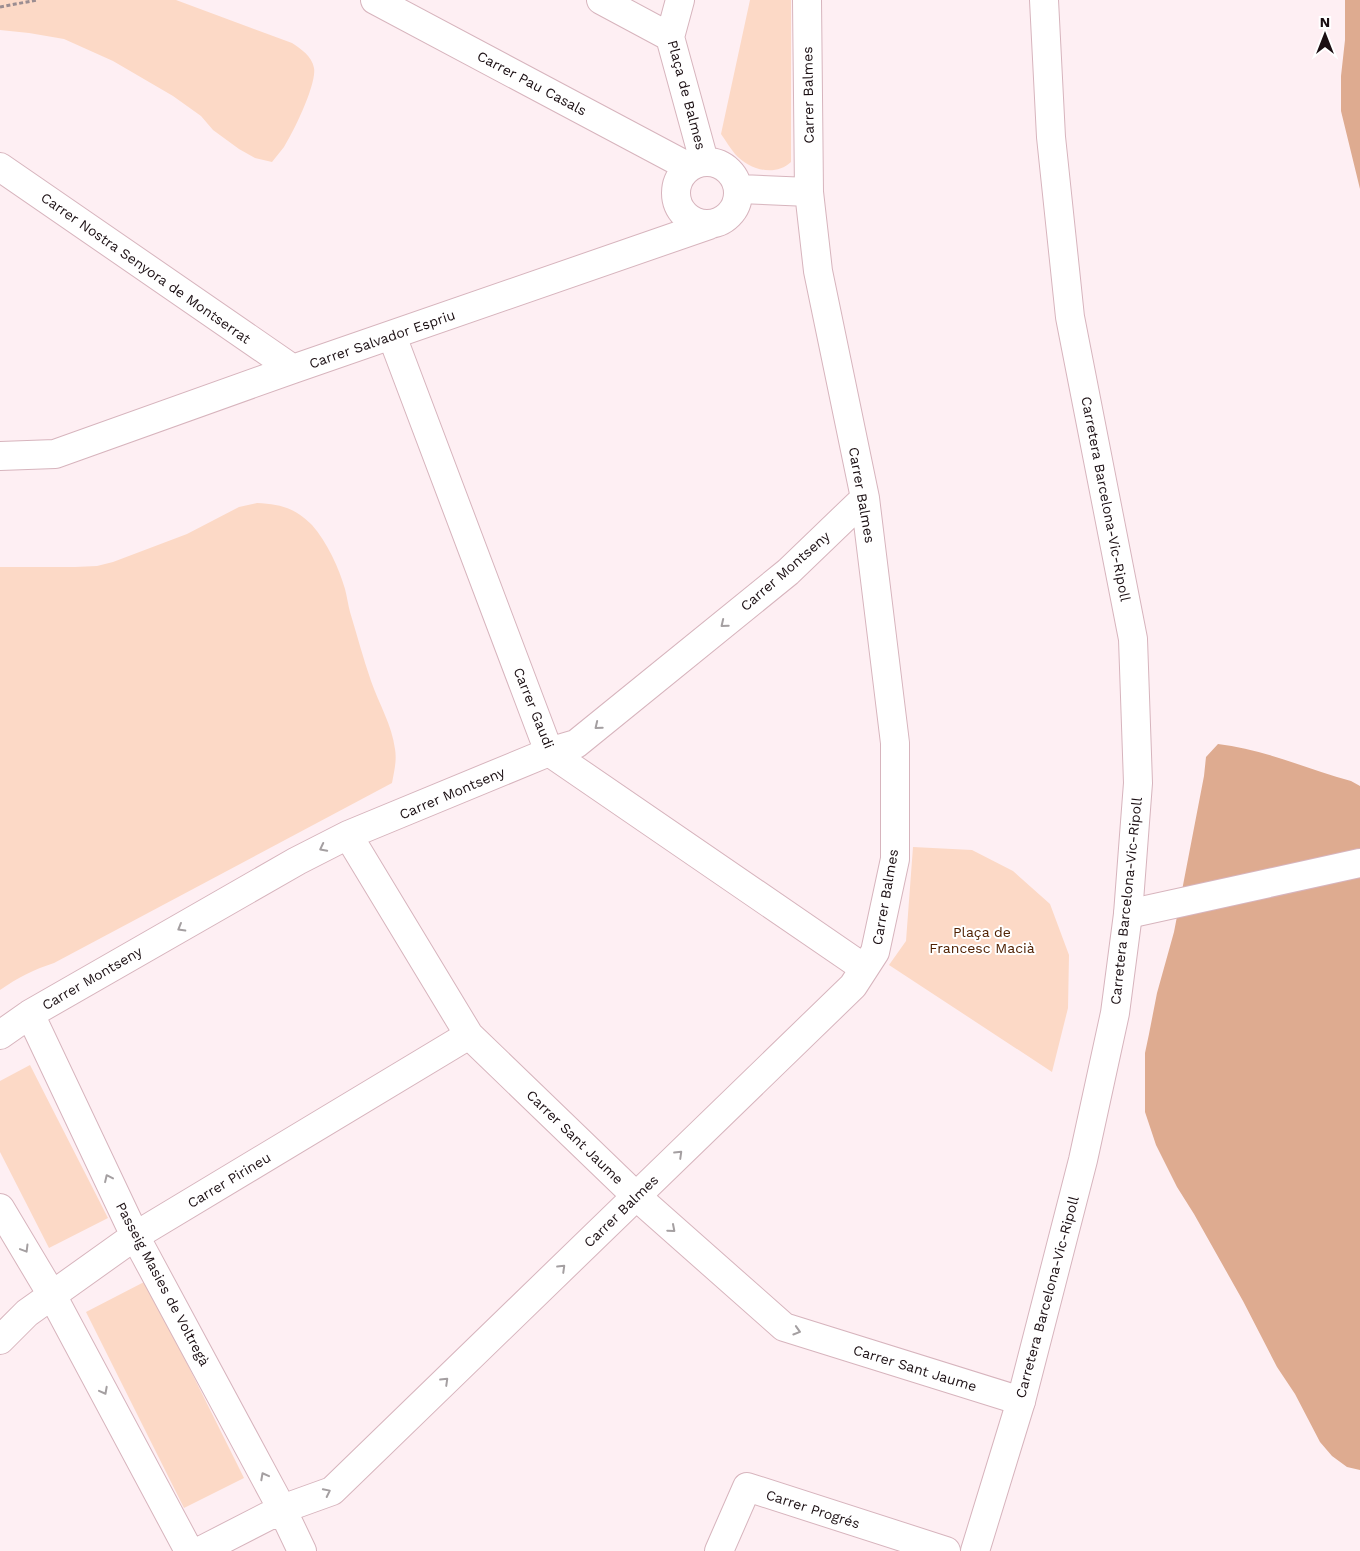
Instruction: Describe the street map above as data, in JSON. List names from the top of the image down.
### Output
{
  "streets": {
    "street": [
      "Carrer Pau Casals",
      "Plaça de Balmes",
      "Carrer Balmes",
      "Carrer Nostra Senyora de Montserrat",
      "Carrer Salvador Espriu",
      "Carretera Barcelona-Vic-Ripoll",
      "Carrer Montseny",
      "Carrer Gaudi",
      "Carrer Sant Jaume",
      "Carrer Pirineu",
      "Passeig Masies de Voltregà",
      "Carrer Progrés"
    ]
  },
  "crossings": [
    ["Carrer Pau Casals", "Plaça de Balmes"],
    ["Carrer Pau Casals", "Carrer Salvador Espriu"],
    ["Plaça de Balmes", "Carrer Salvador Espriu"],
    ["Carrer Balmes", "Carrer Montseny"],
    ["Carrer Balmes", "Carrer Gaudi"],
    ["Carrer Balmes", "Carrer Sant Jaume"],
    ["Carrer Balmes", "Passeig Masies de Voltregà"],
    ["Carrer Nostra Senyora de Montserrat", "Carrer Salvador Espriu"],
    ["Carrer Salvador Espriu", "Carrer Gaudi"],
    ["Carretera Barcelona-Vic-Ripoll", "Carrer Sant Jaume"],
    ["Carrer Montseny", "Carrer Gaudi"],
    ["Carrer Montseny", "Carrer Sant Jaume"],
    ["Carrer Montseny", "Passeig Masies de Voltregà"],
    ["Carrer Sant Jaume", "Carrer Pirineu"],
    ["Carrer Pirineu", "Passeig Masies de Voltregà"]
  ],
  "one_way": ["Carrer Balmes", "Carrer Montseny", "Carrer Sant Jaume"],
  "parks": ["Plaça de Francesc Macià"],
  "north": "top"
}
